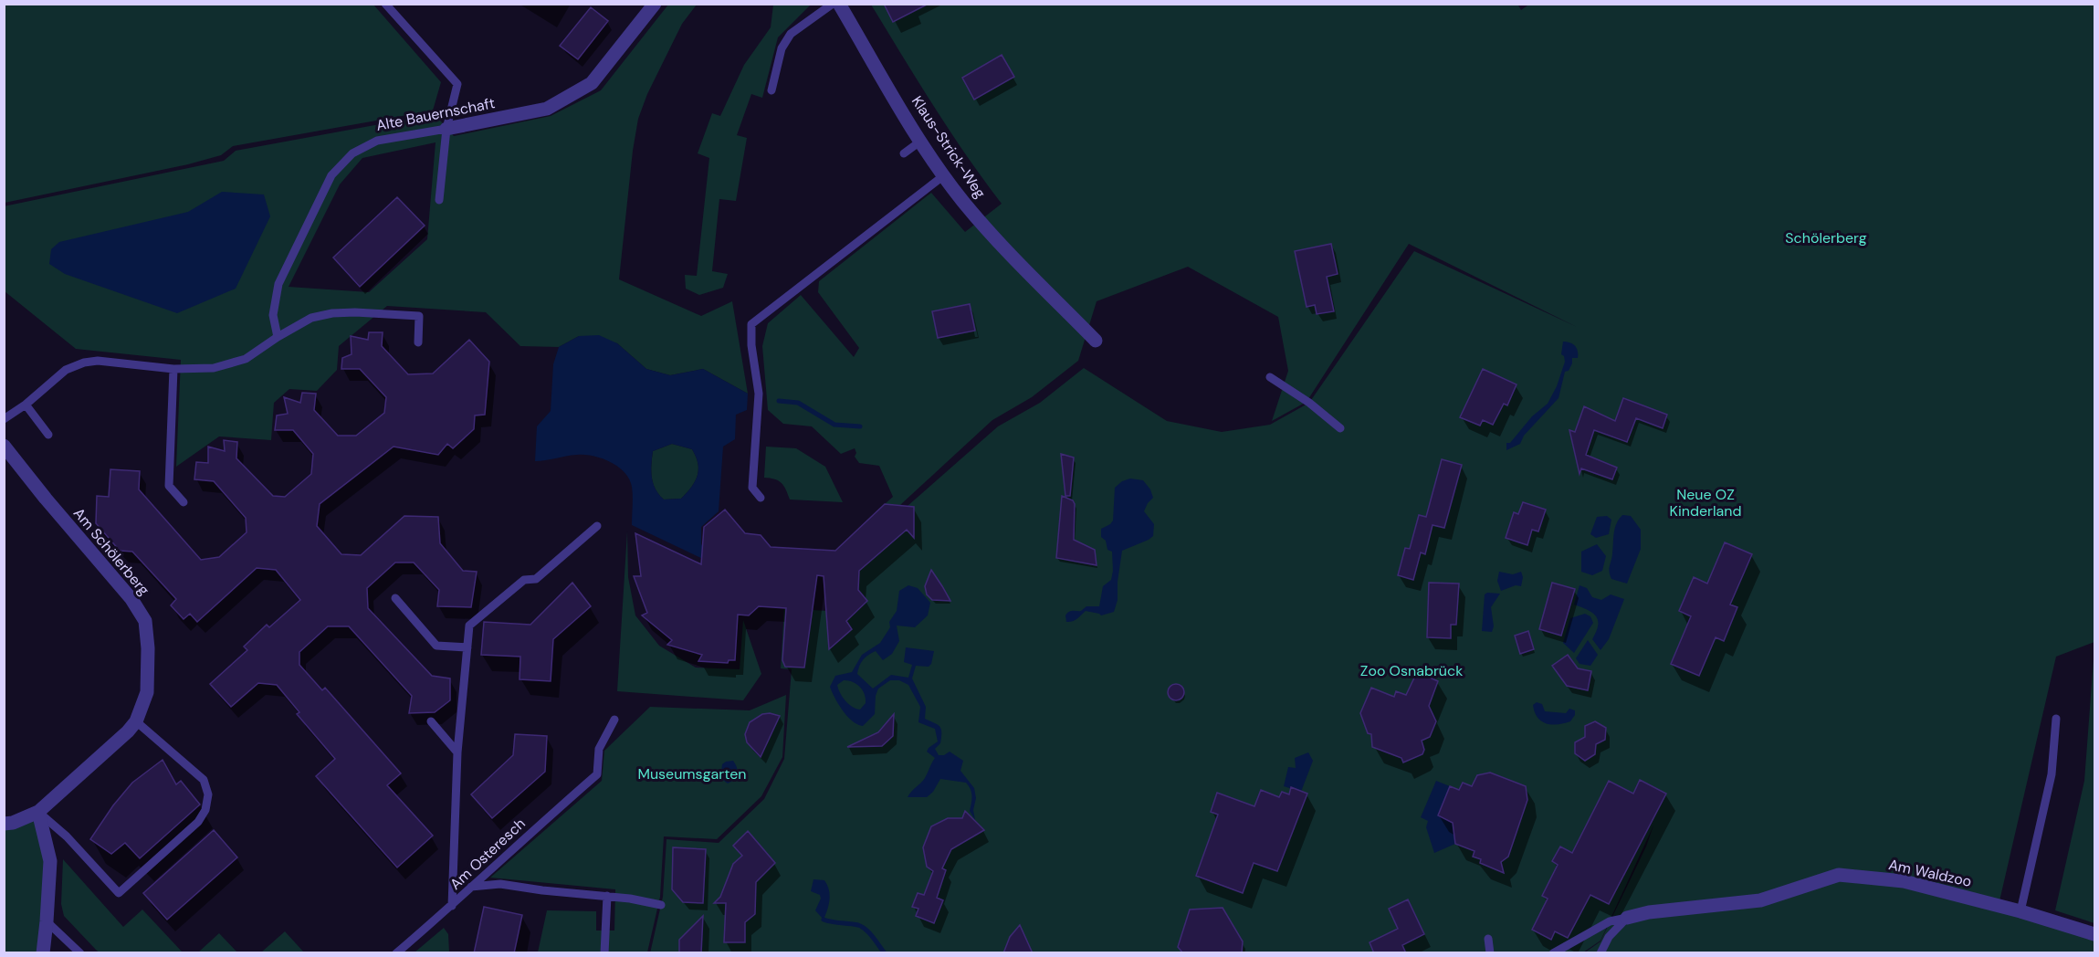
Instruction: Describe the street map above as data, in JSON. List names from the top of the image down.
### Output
{
  "streets": {
    "street": [
      "Alte Bauernschaft",
      "Klaus-Strick-Weg",
      "Am Schölerberg",
      "Am Waldzoo"
    ],
    "lane": ["Am Osteresch"]
  },
  "parks": [
    "Schölerberg",
    "Neue OZ Kinderland",
    "Zoo Osnabrück",
    "Museumsgarten"
  ]
}
